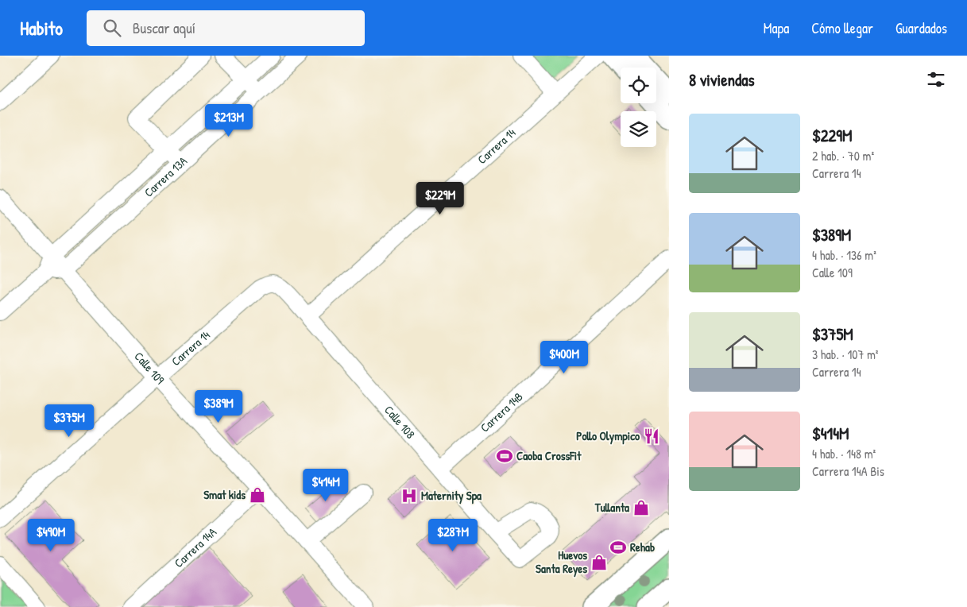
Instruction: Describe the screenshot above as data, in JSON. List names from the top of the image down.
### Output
{
  "streets": {
    "street": [
      "Carrera 14",
      "Carrera 13A",
      "Calle 109",
      "Carrera 14B",
      "Calle 108",
      "Carrera 14A"
    ]
  },
  "crossings": [
    ["Carrera 14", "Calle 109"],
    ["Carrera 14", "Calle 108"],
    ["Carrera 13A", "Calle 109"],
    ["Calle 109", "Carrera 14A"],
    ["Carrera 14B", "Calle 108"]
  ],
  "places": {
    "restaurant": ["Pollo Olympico"],
    "sports": ["Caoba CrossFit", "Rehab"],
    "shop": ["Smat kids", "Tullanta", "Huevos Santa Reyes"],
    "hospital": ["Maternity Spa"]
  },
  "page": {
    "header": "Habito",
    "search": "Buscar aquí",
    "nav": ["Mapa", "Cómo llegar", "Guardados"],
    "heading": "8 viviendas",
    "list": [
      {
        "name": "$229M",
        "note": "2 hab. · 70 m² · Carrera 14"
      },
      {
        "name": "$389M",
        "note": "4 hab. · 136 m² · Calle 109"
      },
      {
        "name": "$375M",
        "note": "3 hab. · 107 m² · Carrera 14"
      },
      {
        "name": "$414M",
        "note": "4 hab. · 148 m² · Carrera 14A Bis"
      }
    ],
    "price": [
      "$213M",
      "$229M",
      "$400M",
      "$389M",
      "$375M",
      "$414M",
      "$490M",
      "$287M"
    ]
  }
}
